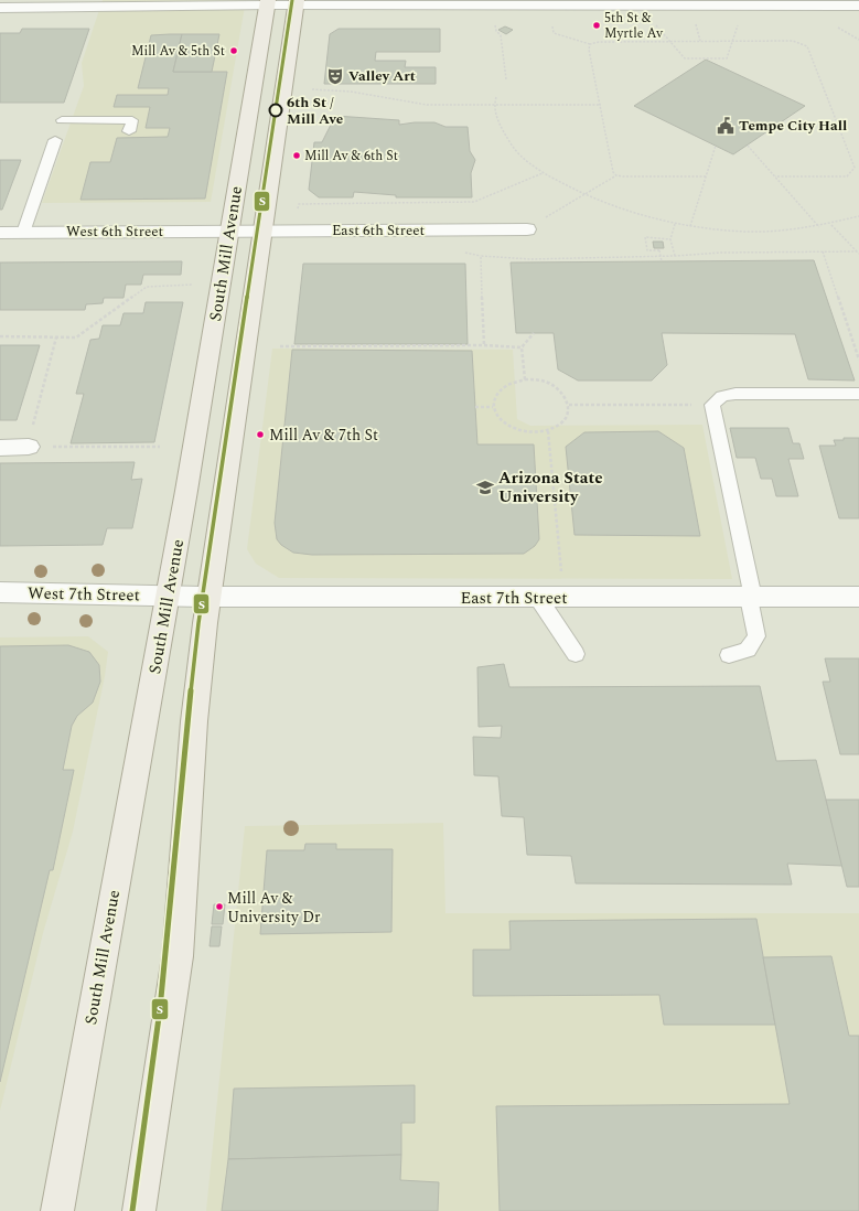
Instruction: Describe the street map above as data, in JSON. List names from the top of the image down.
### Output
{
  "streets": {
    "main road": ["South Mill Avenue"],
    "street": [
      "East 6th Street",
      "West 6th Street",
      "West 7th Street",
      "East 7th Street"
    ]
  },
  "crossings": [
    ["East 6th Street", "West 6th Street"],
    ["East 6th Street", "South Mill Avenue"],
    ["West 6th Street", "South Mill Avenue"],
    ["South Mill Avenue", "West 7th Street"],
    ["South Mill Avenue", "East 7th Street"],
    ["West 7th Street", "East 7th Street"]
  ],
  "places": {
    "other": [
      "5th St & Myrtle Av",
      "Mill Av & 5th St",
      "6th St / Mill Ave",
      "Mill Av & 6th St",
      "Mill Av & 7th St",
      "Mill Av & University Dr"
    ],
    "theatre": ["Valley Art"],
    "public building": ["Tempe City Hall"],
    "school or university": ["Arizona State University"]
  },
  "lines": ["transit line S"]
}
